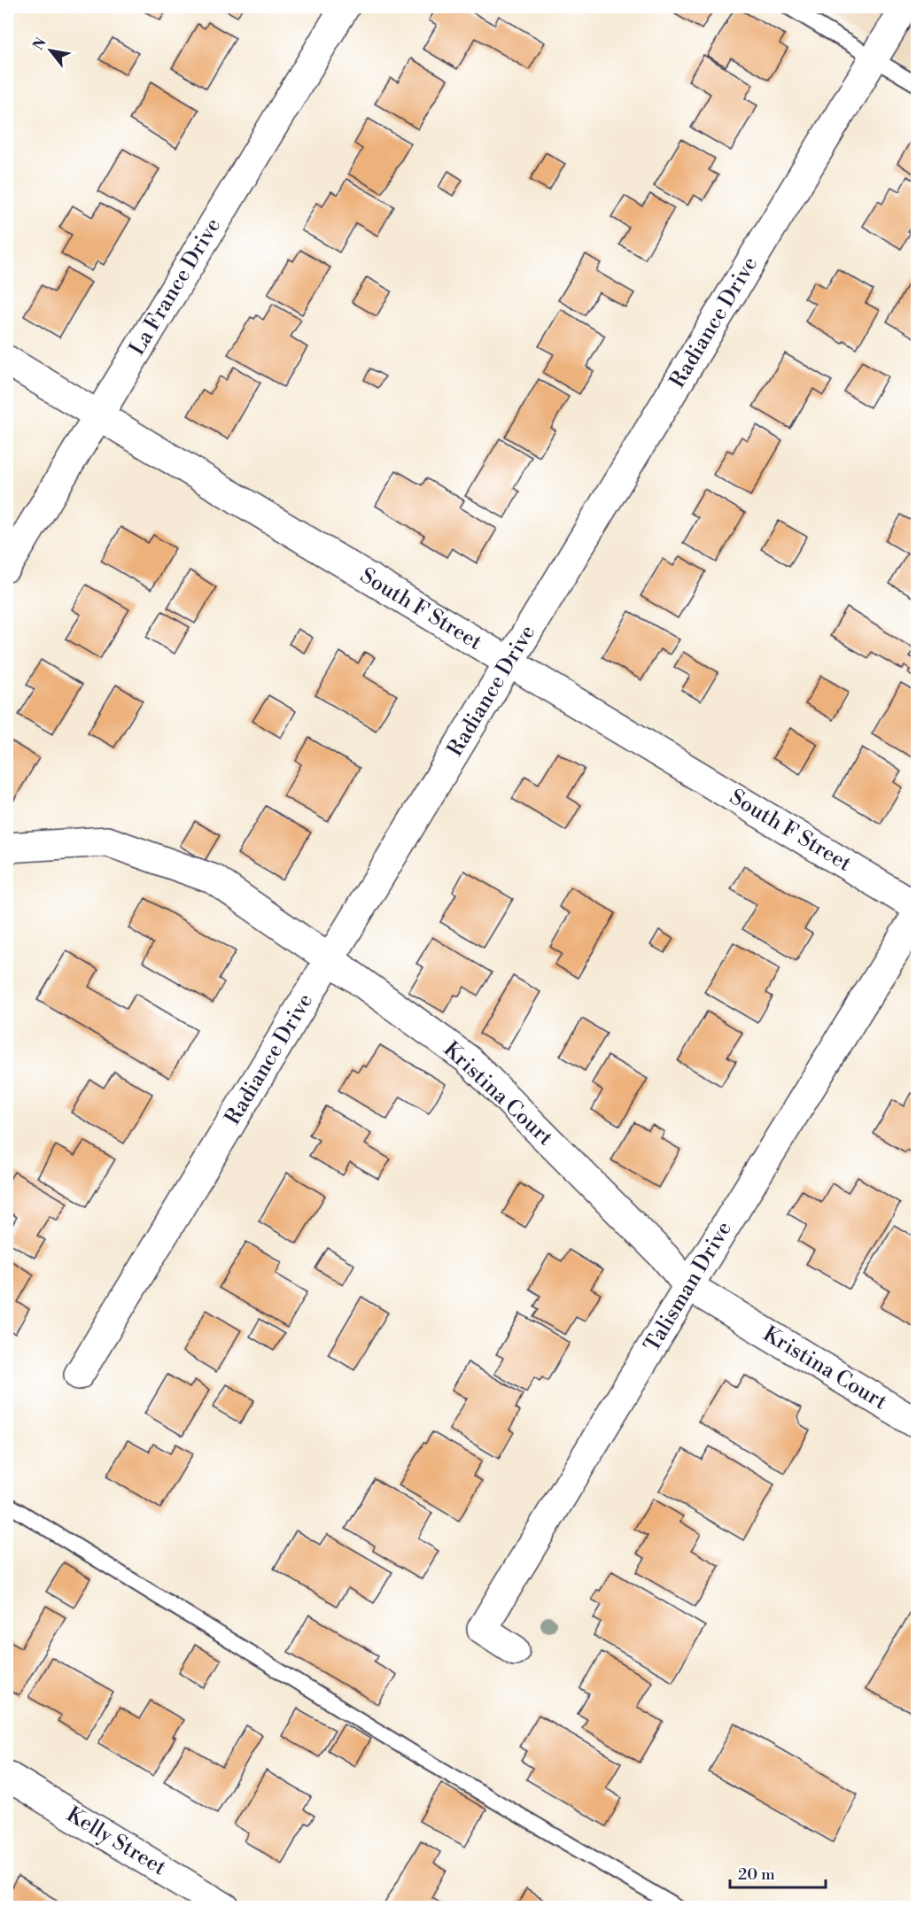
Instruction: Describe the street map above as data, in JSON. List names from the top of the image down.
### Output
{
  "streets": {
    "street": [
      "La France Drive",
      "Radiance Drive",
      "South F Street",
      "Kristina Court",
      "Talisman Drive",
      "Kelly Street"
    ]
  },
  "crossings": [
    ["La France Drive", "South F Street"],
    ["Radiance Drive", "South F Street"],
    ["Radiance Drive", "Kristina Court"],
    ["Kristina Court", "Talisman Drive"]
  ],
  "scale_bar": "20 m",
  "north": "top left"
}
